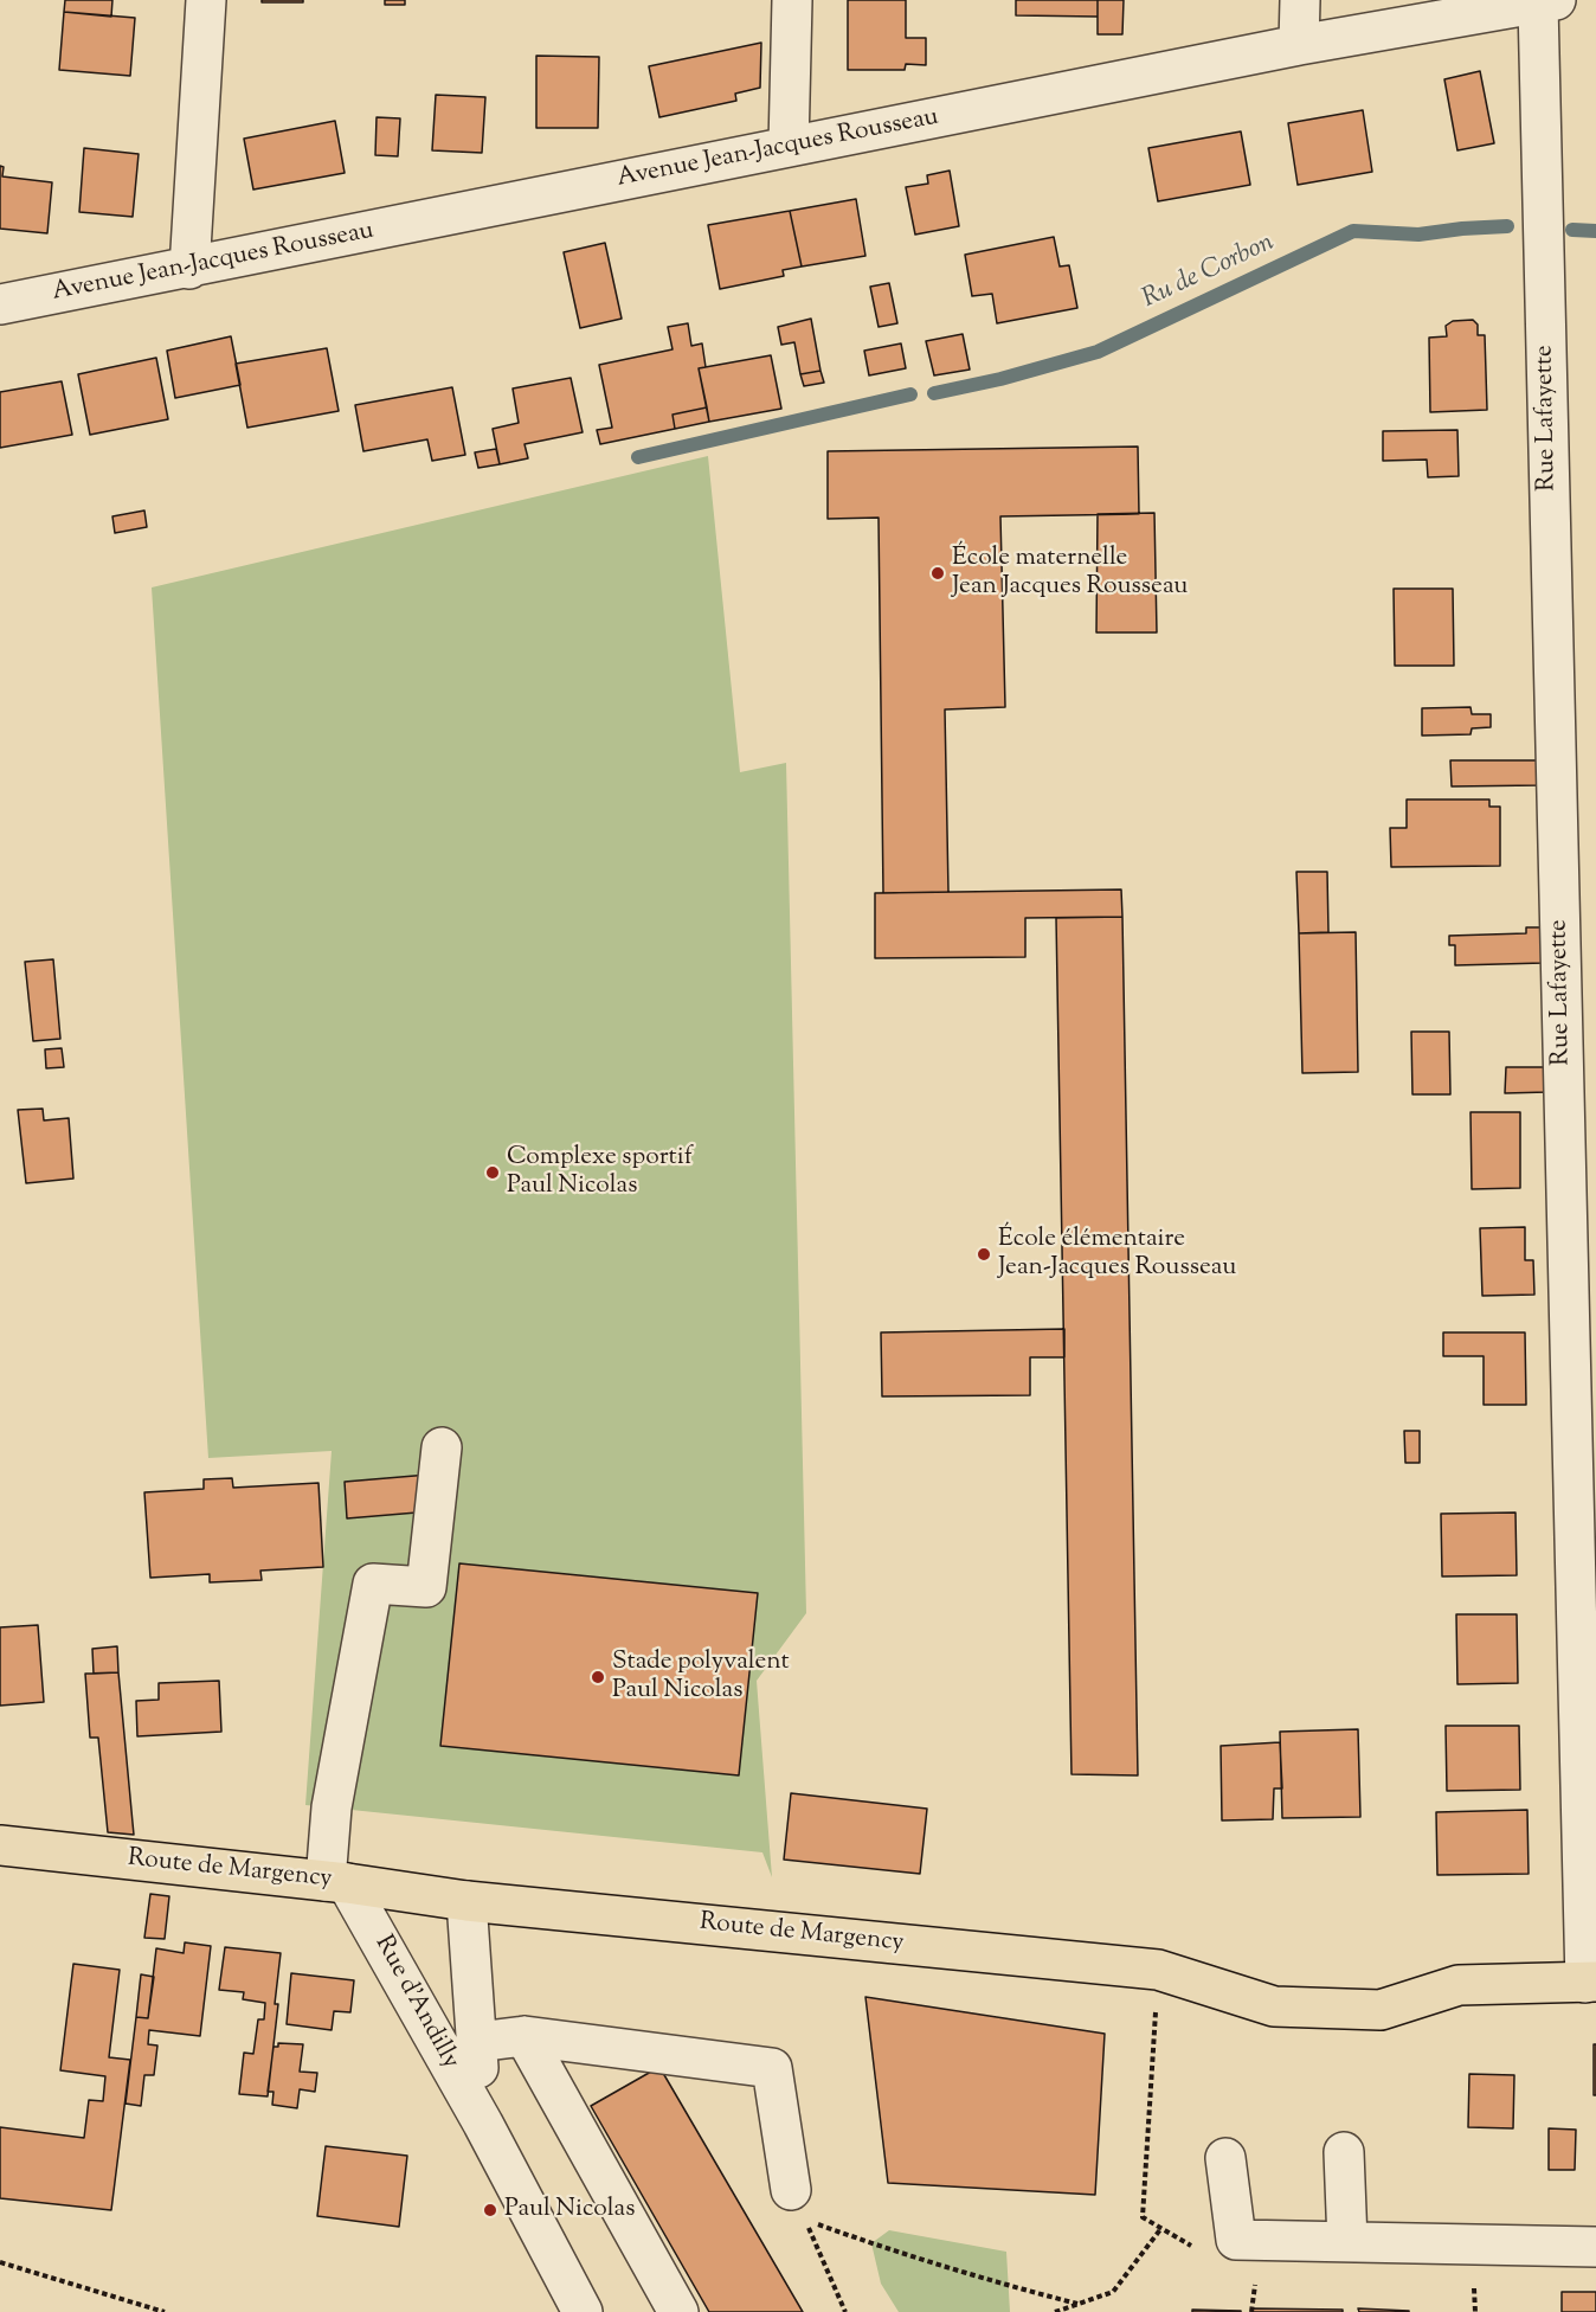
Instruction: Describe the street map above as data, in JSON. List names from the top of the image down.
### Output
{
  "streets": {
    "main road": ["Route de Margency"],
    "street": ["Avenue Jean-Jacques Rousseau", "Rue Lafayette", "Rue d'Andilly"]
  },
  "crossings": [
    ["Avenue Jean-Jacques Rousseau", "Rue Lafayette"],
    ["Rue Lafayette", "Route de Margency"],
    ["Route de Margency", "Rue d'Andilly"]
  ],
  "water": ["Ru de Corbon"],
  "places": [
    "École maternelle Jean Jacques Rousseau",
    "Complexe sportif Paul Nicolas",
    "École élémentaire Jean-Jacques Rousseau",
    "Stade polyvalent Paul Nicolas",
    "Paul Nicolas"
  ]
}
